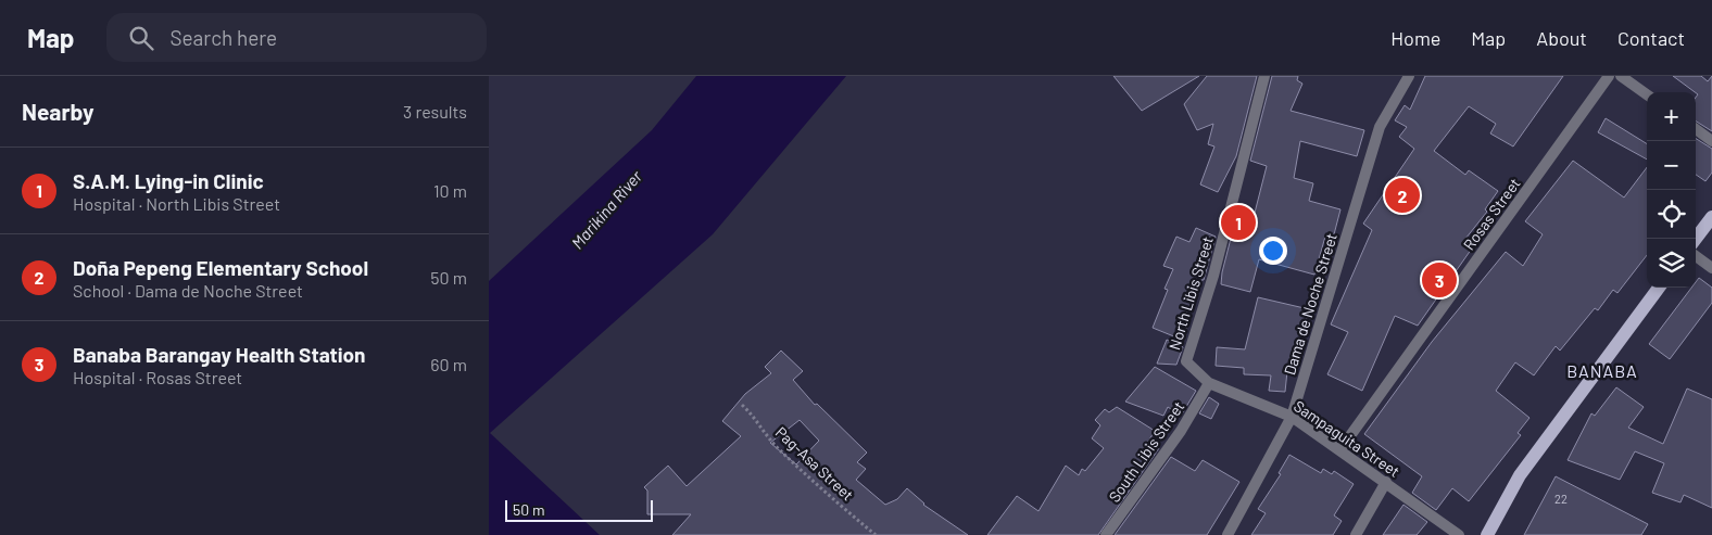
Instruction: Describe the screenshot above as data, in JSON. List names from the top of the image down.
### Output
{
  "streets": {
    "street": [
      "Rosas Street",
      "North Libis Street",
      "Dama de Noche Street",
      "Sampaguita Street",
      "South Libis Street"
    ],
    "path": ["Pag-Asa Street"]
  },
  "crossings": [
    ["Rosas Street", "Sampaguita Street"],
    ["North Libis Street", "Sampaguita Street"],
    ["Dama de Noche Street", "Sampaguita Street"],
    ["Sampaguita Street", "South Libis Street"]
  ],
  "districts": ["BANABA"],
  "water": ["Marikina River"],
  "house_numbers": ["22"],
  "scale_bar": "50 m",
  "page": {
    "header": "Map",
    "search": "Search here",
    "nav": [
      "Home",
      "Map",
      "About",
      "Contact"
    ],
    "heading": ["Nearby", "3 results"],
    "map_buttons": ["+", "−"],
    "list": [
      {
        "mark": "1",
        "name": "S.A.M. Lying-in Clinic",
        "note": "Hospital · North Libis Street",
        "value": "10 m"
      },
      {
        "mark": "2",
        "name": "Doña Pepeng Elementary School",
        "note": "School · Dama de Noche Street",
        "value": "50 m"
      },
      {
        "mark": "3",
        "name": "Banaba Barangay Health Station",
        "note": "Hospital · Rosas Street",
        "value": "60 m"
      }
    ],
    "pins": ["2", "1", "3"],
    "scale": "50 m"
  }
}
